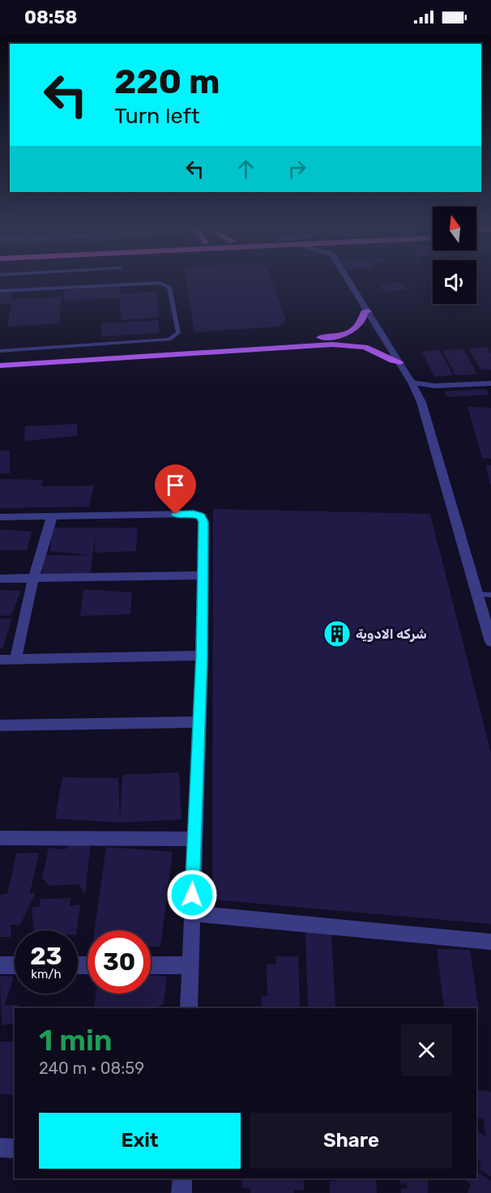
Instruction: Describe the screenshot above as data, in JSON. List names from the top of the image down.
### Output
{
  "places": {
    "building": ["شركه الادوية"]
  },
  "north": "top",
  "page": {
    "status": "08:58",
    "turn": ["220 m", "Turn left"],
    "speed": "23 km/h",
    "limit": "30",
    "heading": ["1 min", "240 m · 08:59"],
    "buttons": ["Exit", "Share"]
  }
}
